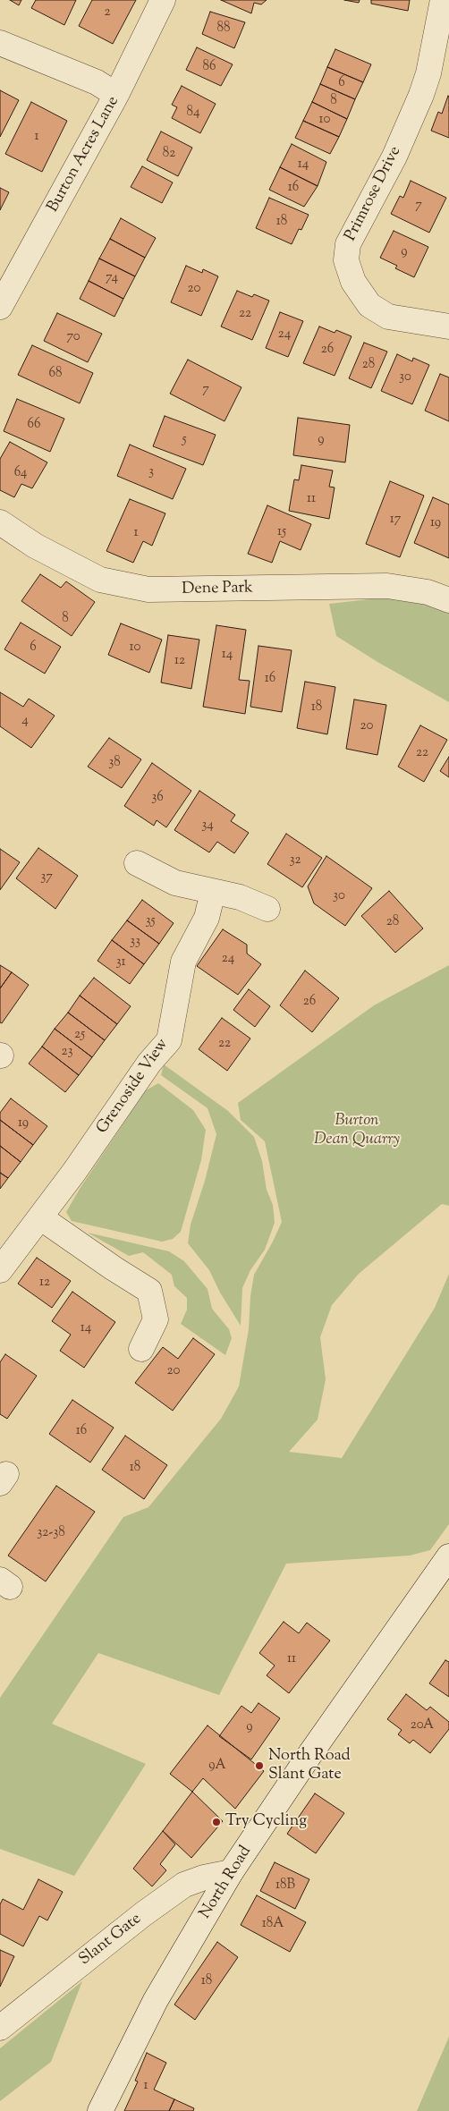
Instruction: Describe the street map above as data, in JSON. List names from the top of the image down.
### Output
{
  "streets": {
    "street": [
      "Burton Acres Lane",
      "Primrose Drive",
      "Dene Park",
      "Grenoside View",
      "North Road",
      "Slant Gate"
    ]
  },
  "crossings": [
    ["North Road", "Slant Gate"]
  ],
  "parks": ["Burton Dean Quarry"],
  "places": ["North Road Slant Gate", "Try Cycling"],
  "house_numbers": [
    "2",
    "88",
    "86",
    "6",
    "8",
    "84",
    "10",
    "1",
    "82",
    "14",
    "16",
    "7",
    "18",
    "9",
    "74",
    "20",
    "22",
    "24",
    "70",
    "26",
    "28",
    "68",
    "30",
    "7",
    "66",
    "5",
    "9",
    "3",
    "64",
    "11",
    "17",
    "19",
    "15",
    "1",
    "8",
    "6",
    "10",
    "14",
    "12",
    "16",
    "18",
    "4",
    "20",
    "22",
    "38",
    "36",
    "34",
    "32",
    "37",
    "30",
    "35",
    "28",
    "33",
    "24",
    "31",
    "26",
    "25",
    "22",
    "23",
    "19",
    "12",
    "14",
    "20",
    "16",
    "18",
    "32-38",
    "11",
    "20A",
    "9",
    "9A",
    "18B",
    "18A",
    "18",
    "1"
  ]
}
